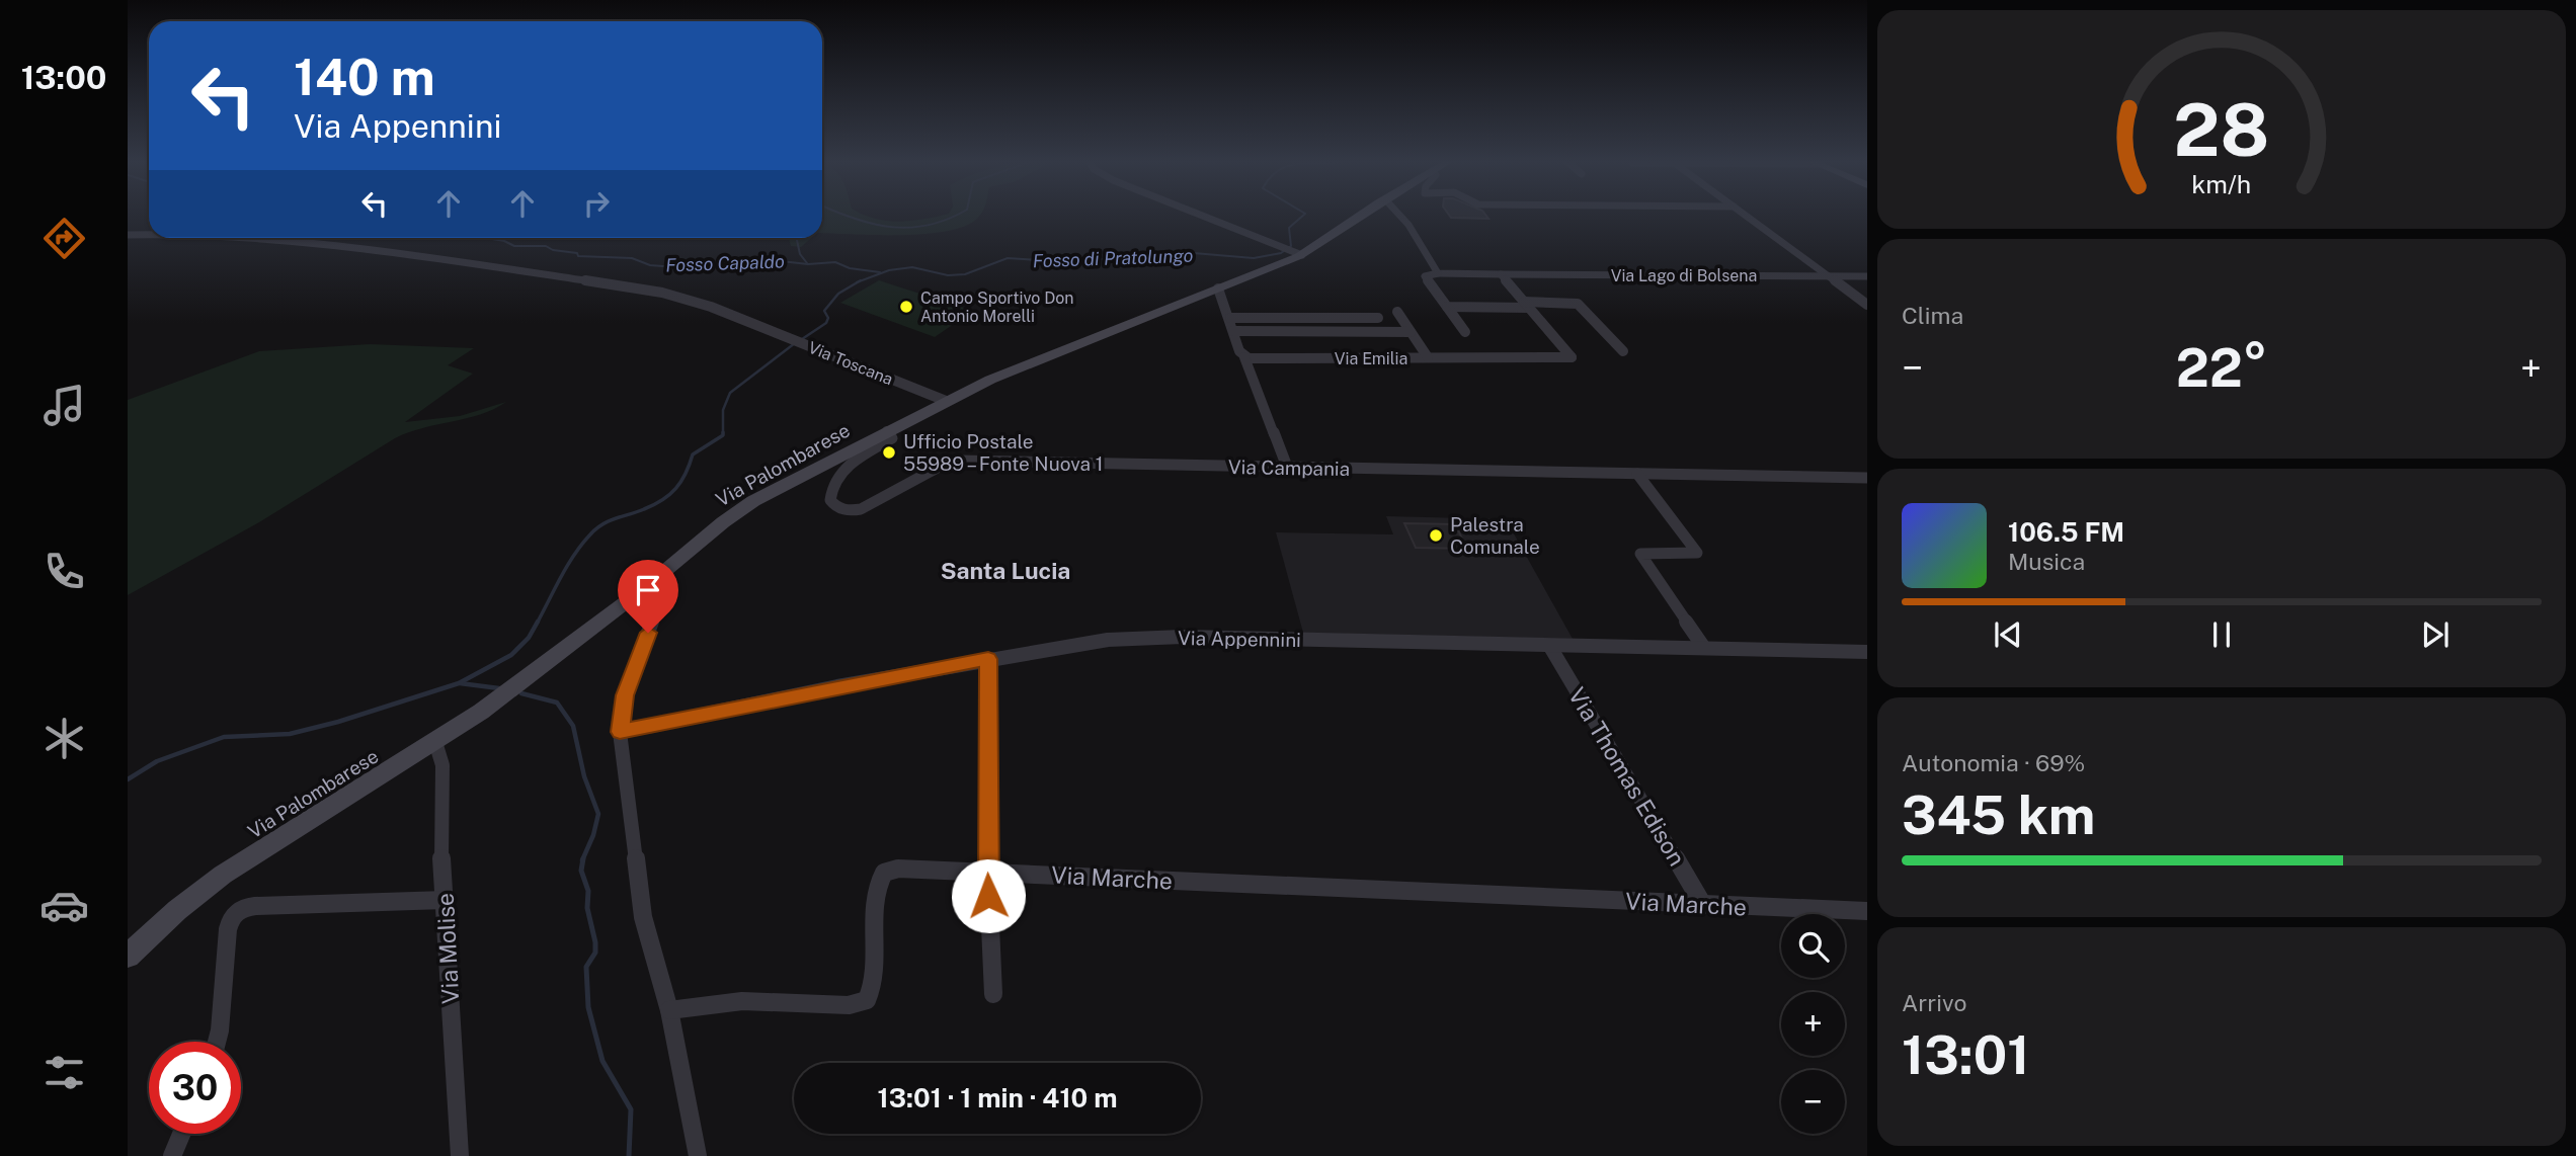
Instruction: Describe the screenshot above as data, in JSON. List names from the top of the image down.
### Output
{
  "streets": {
    "main road": ["Via Palombarese"],
    "street": [
      "Via Lago di Bolsena",
      "Via Emilia",
      "Via Toscana",
      "Via Campania",
      "Via Appennini",
      "Via Thomas Edison",
      "Via Marche",
      "Via Molise"
    ]
  },
  "crossings": [
    ["Via Toscana", "Via Palombarese"],
    ["Via Palombarese", "Via Campania"],
    ["Via Palombarese", "Via Molise"],
    ["Via Appennini", "Via Thomas Edison"],
    ["Via Thomas Edison", "Via Marche"]
  ],
  "districts": ["Santa Lucia"],
  "water": ["Fosso di Pratolungo", "Fosso Capaldo"],
  "places": ["Campo Sportivo Don Antonio Morelli", "Ufficio Postale 55989 – Fonte Nuova 1", "Palestra Comunale"],
  "page": {
    "tabs": "13:00",
    "turn": ["140 m", "Via Appennini"],
    "tile": [
      "Clima",
      ["Autonomia · 69%", "345 km"],
      ["Arrivo", "13:01"]
    ],
    "heat": ["−", "22°", "+"],
    "song": ["106.5 FM", "Musica"],
    "map_buttons": ["+", "−"],
    "limit": "30",
    "trip": "13:01 · 1 min · 410 m",
    "gauge": ["28", "km/h"]
  }
}
